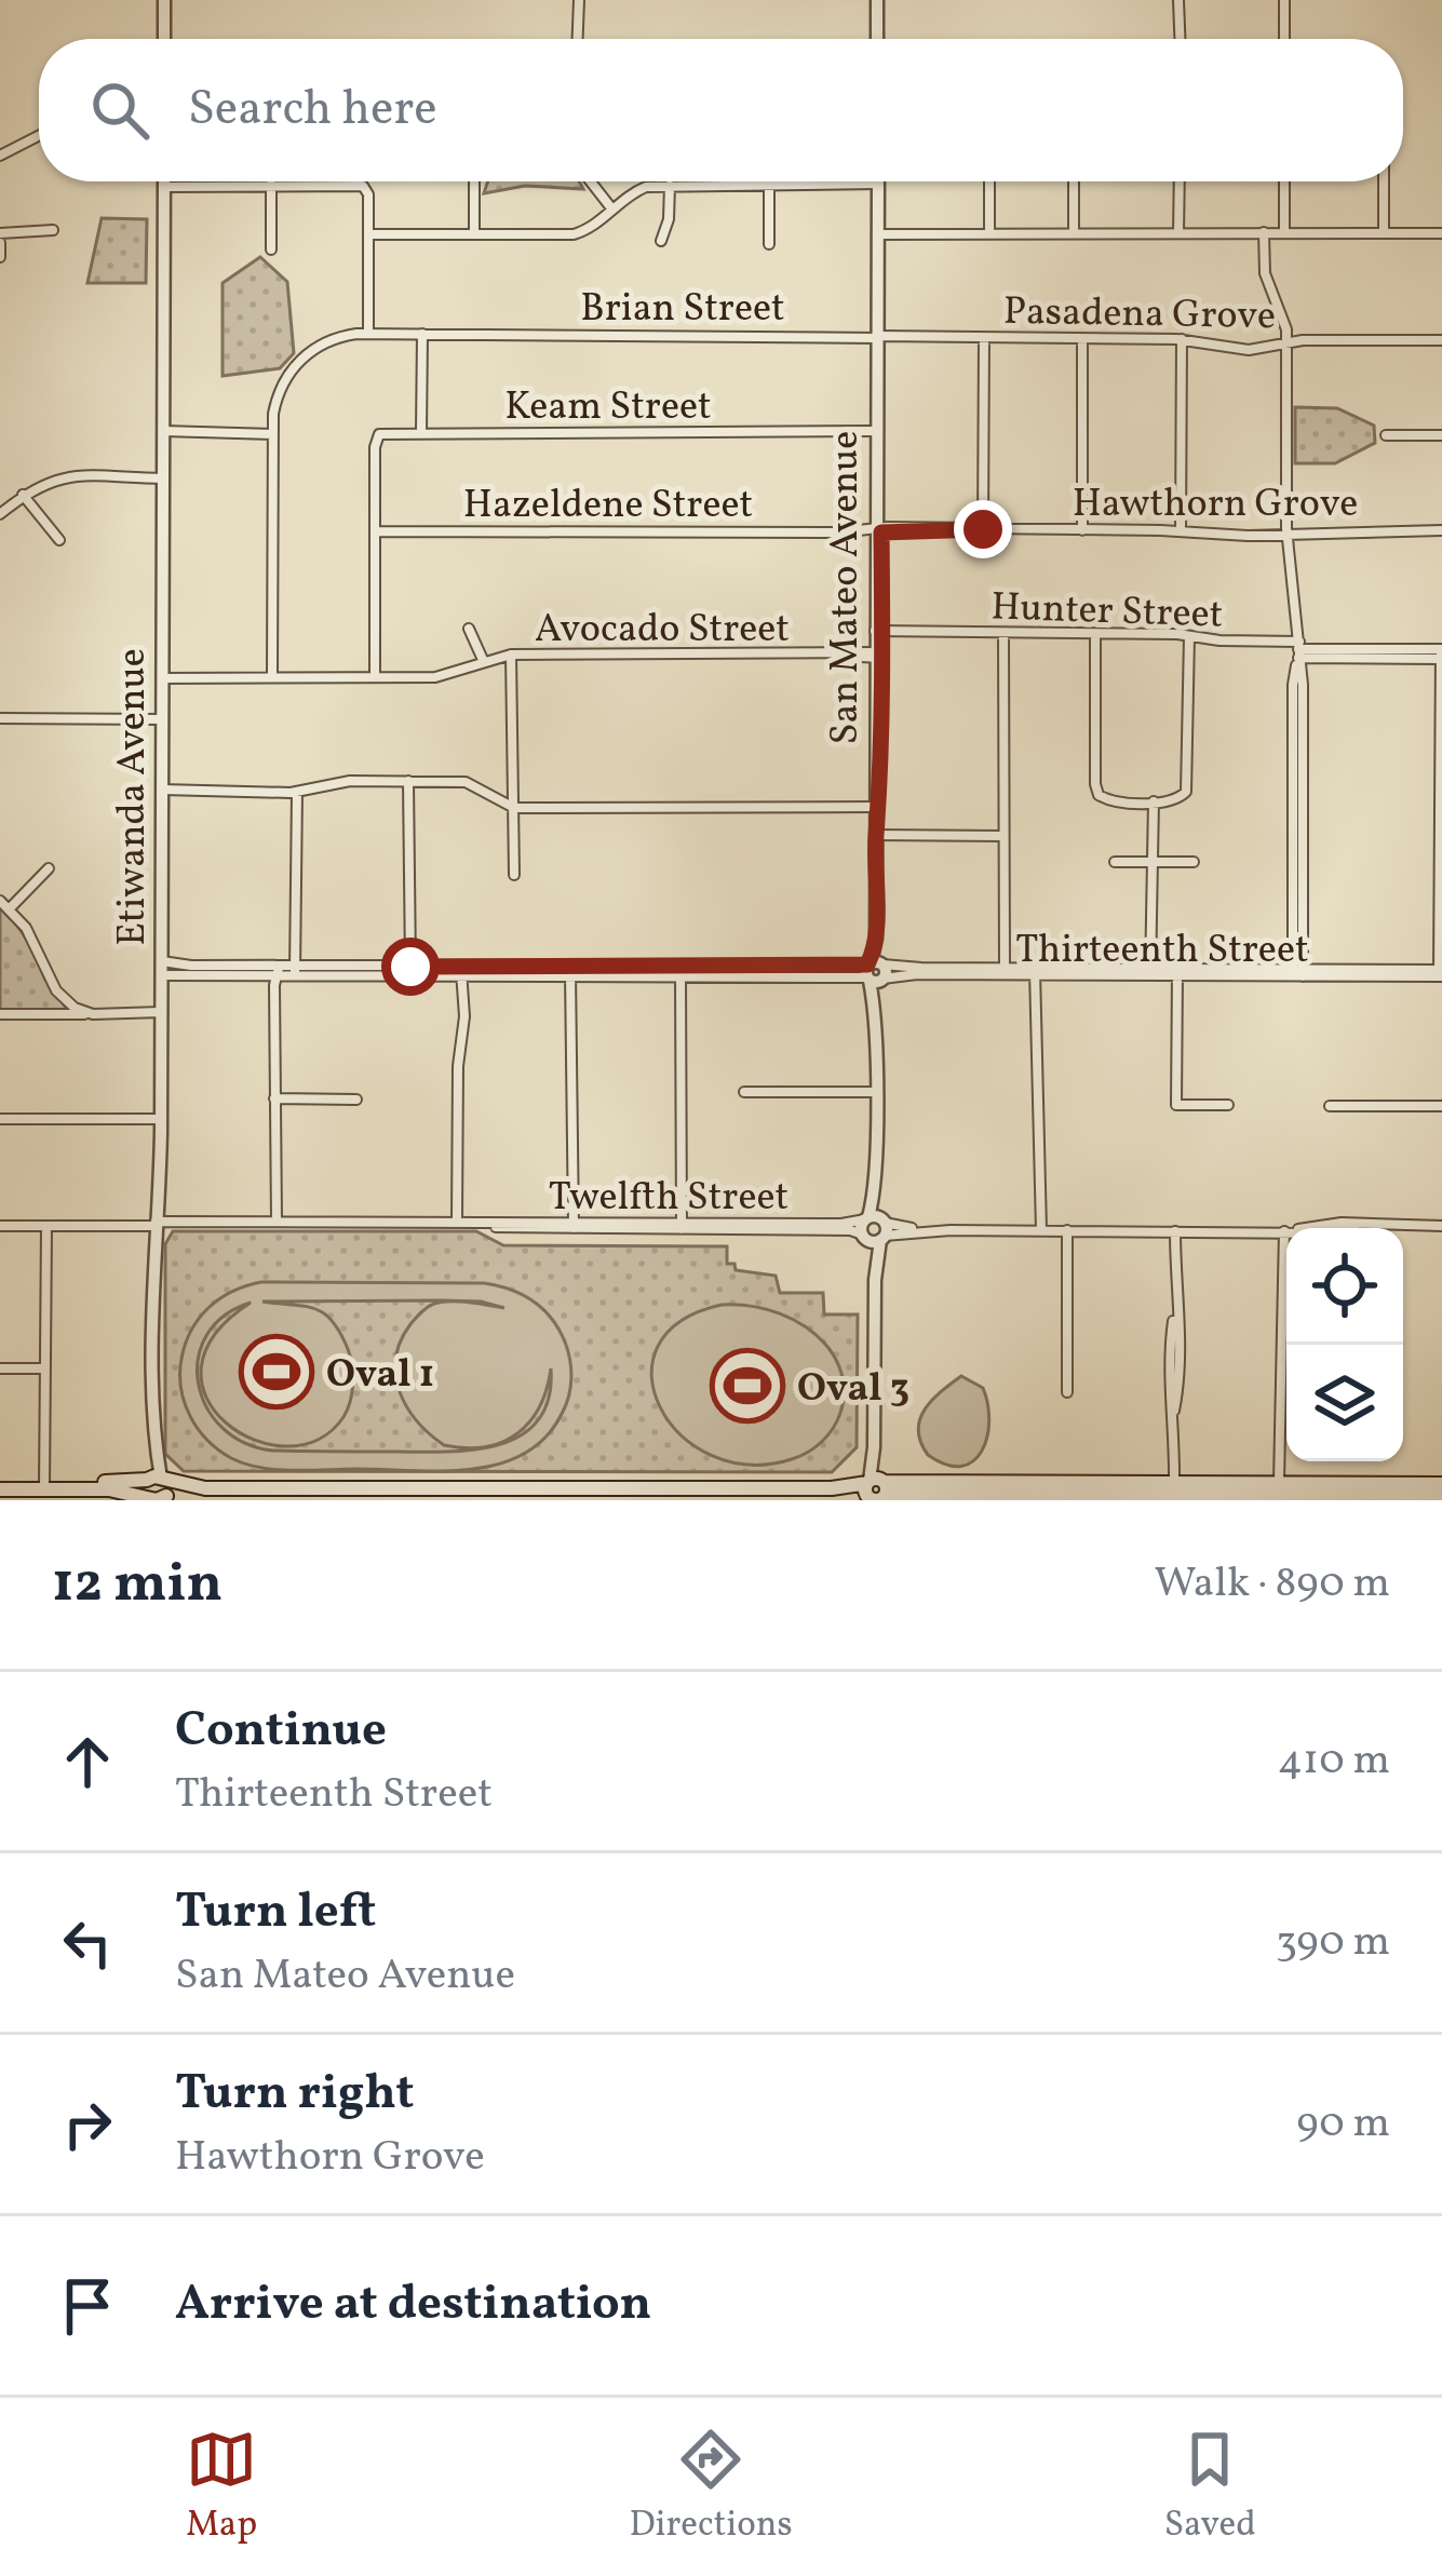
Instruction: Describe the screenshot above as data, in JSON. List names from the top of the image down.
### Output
{
  "streets": {
    "street": [
      "Brian Street",
      "Pasadena Grove",
      "Keam Street",
      "Hawthorn Grove",
      "Hazeldene Street",
      "San Mateo Avenue",
      "Hunter Street",
      "Avocado Street",
      "Etiwanda Avenue",
      "Thirteenth Street",
      "Twelfth Street"
    ]
  },
  "crossings": [
    ["Brian Street", "Pasadena Grove"],
    ["Brian Street", "San Mateo Avenue"],
    ["Pasadena Grove", "San Mateo Avenue"],
    ["Keam Street", "Hazeldene Street"],
    ["Keam Street", "San Mateo Avenue"],
    ["Hawthorn Grove", "Hazeldene Street"],
    ["Hawthorn Grove", "San Mateo Avenue"],
    ["Hazeldene Street", "San Mateo Avenue"],
    ["San Mateo Avenue", "Hunter Street"],
    ["San Mateo Avenue", "Avocado Street"],
    ["San Mateo Avenue", "Thirteenth Street"],
    ["San Mateo Avenue", "Twelfth Street"],
    ["Avocado Street", "Etiwanda Avenue"],
    ["Etiwanda Avenue", "Thirteenth Street"],
    ["Etiwanda Avenue", "Twelfth Street"]
  ],
  "places": {
    "sports": ["Oval 1", "Oval 3"]
  },
  "page": {
    "search": "Search here",
    "heading": ["12 min", "Walk · 890 m"],
    "list": [
      ["Continue", "Thirteenth Street", "410 m"],
      ["Turn left", "San Mateo Avenue", "390 m"],
      ["Turn right", "Hawthorn Grove", "90 m"],
      "Arrive at destination"
    ],
    "nav": ["Map", "Directions", "Saved"]
  }
}
